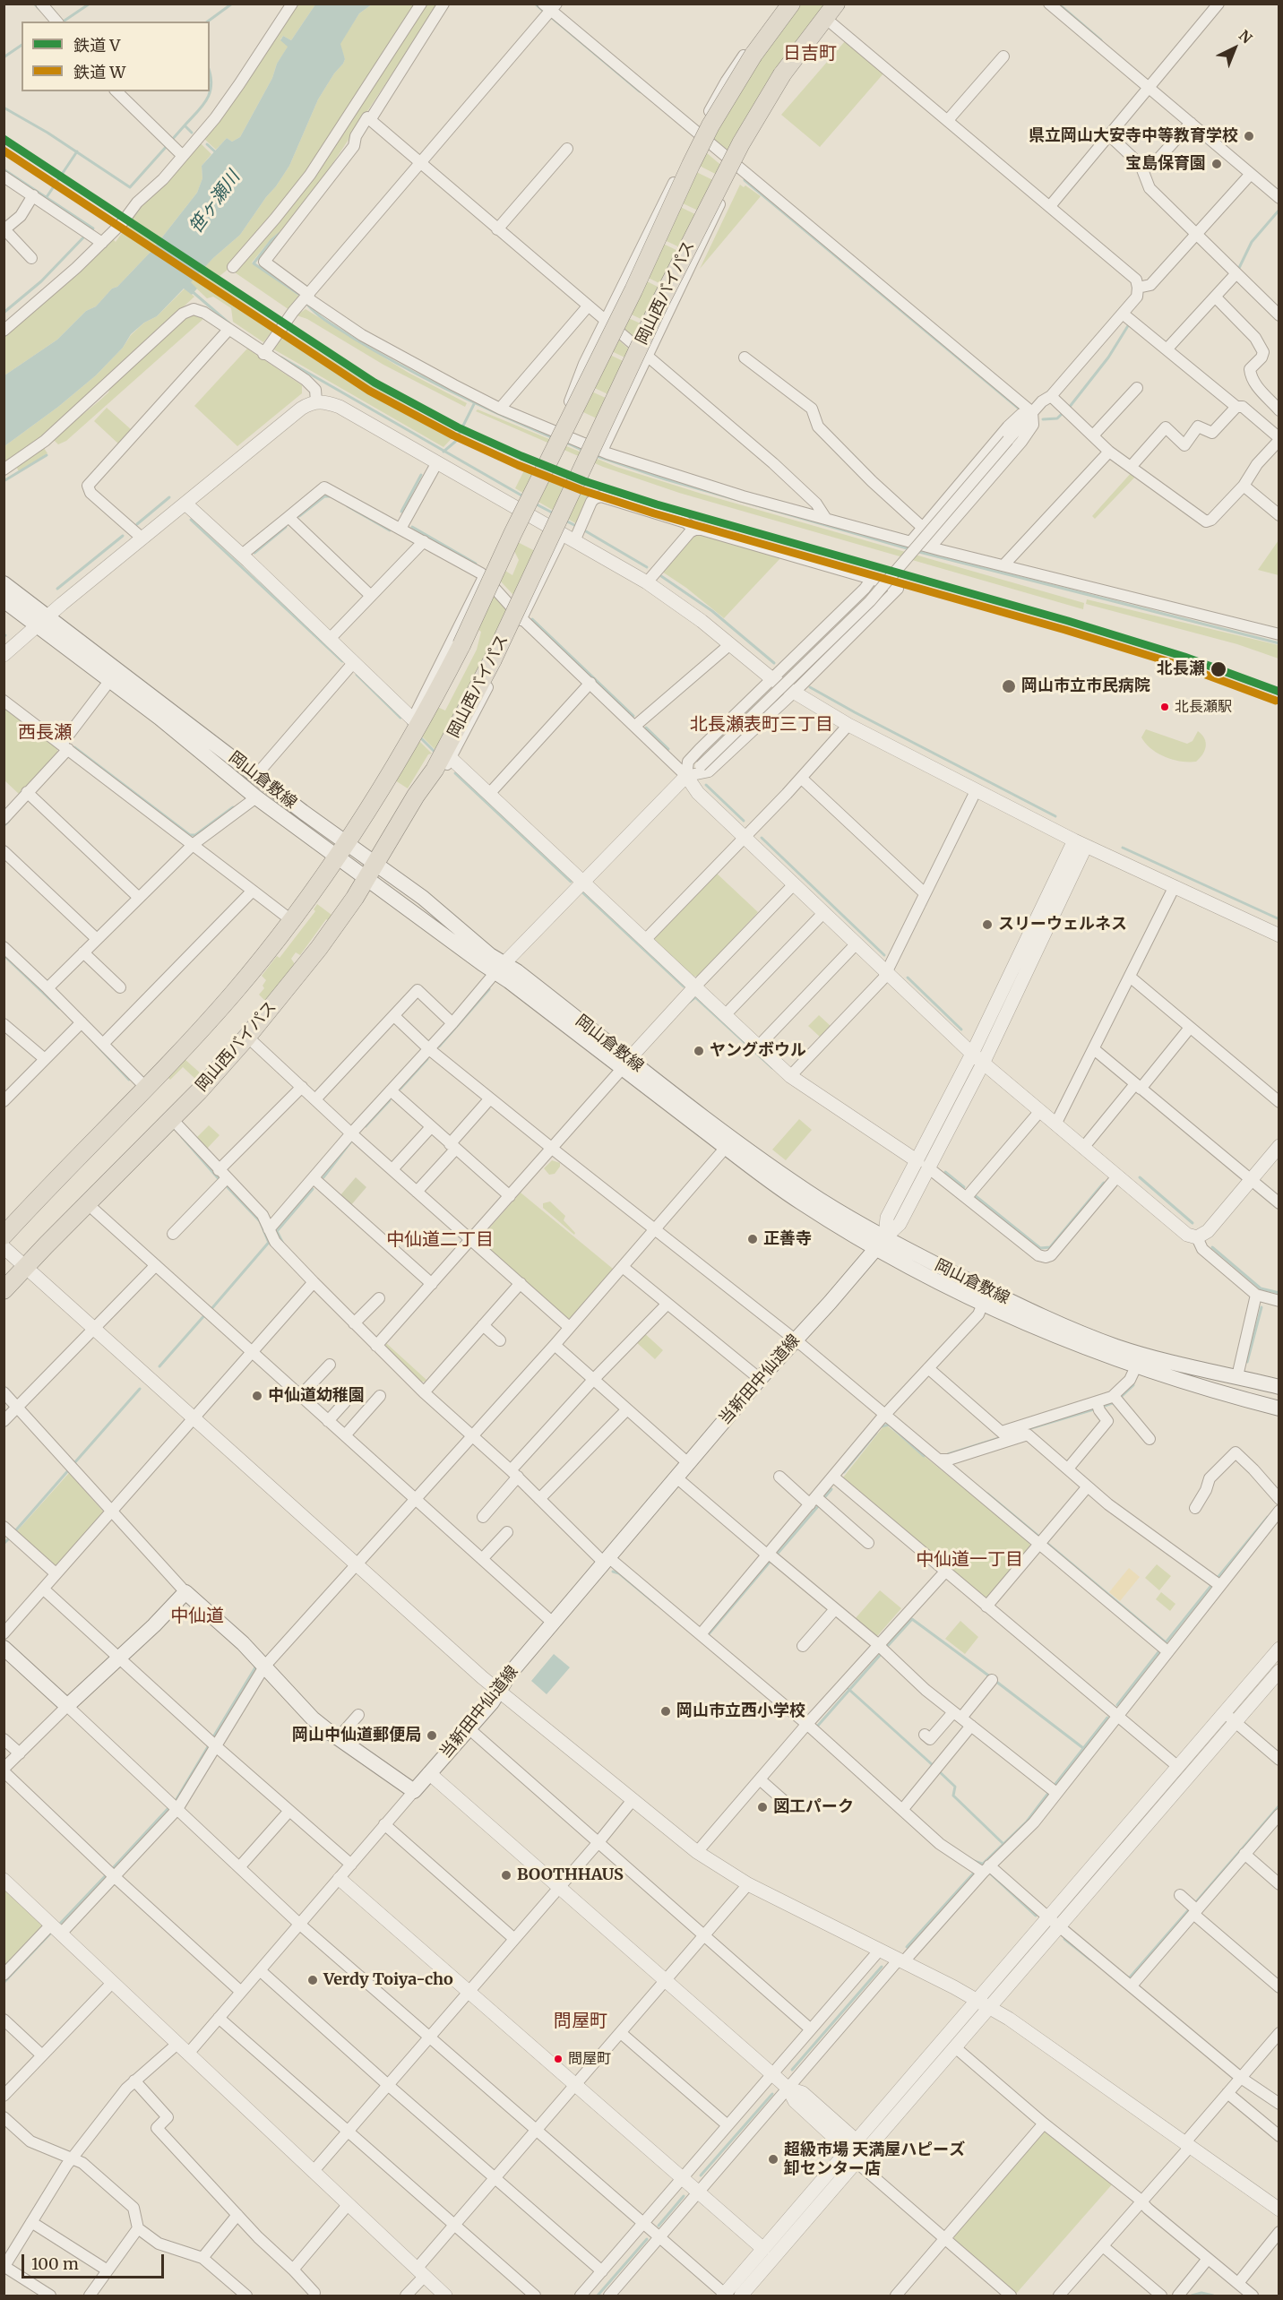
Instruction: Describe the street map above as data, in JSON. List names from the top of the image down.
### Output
{
  "streets": {
    "highway": ["岡山西バイパス"],
    "main road": ["岡山倉敷線", "当新田中仙道線"]
  },
  "crossings": [
    ["岡山西バイパス", "岡山倉敷線"],
    ["岡山倉敷線", "当新田中仙道線"]
  ],
  "districts": [
    "日吉町",
    "北長瀬表町三丁目",
    "西長瀬",
    "中仙道二丁目",
    "中仙道一丁目",
    "中仙道",
    "問屋町"
  ],
  "water": ["笹ヶ瀬川"],
  "places": [
    "県立岡山大安寺中等教育学校",
    "宝島保育園",
    "北長瀬",
    "岡山市立市民病院",
    "北長瀬駅",
    "スリーウェルネス",
    "ヤングボウル",
    "正善寺",
    "中仙道幼稚園",
    "岡山市立西小学校",
    "岡山中仙道郵便局",
    "図工パーク",
    "BOOTHHAUS",
    "Verdy Toiya-cho",
    "問屋町",
    "超級市場 天満屋ハピーズ 卸センター店"
  ],
  "lines": ["rail line V", "rail line W"],
  "legend": ["鉄道 V", "鉄道 W"],
  "scale_bar": "100 m",
  "north": "top right"
}
